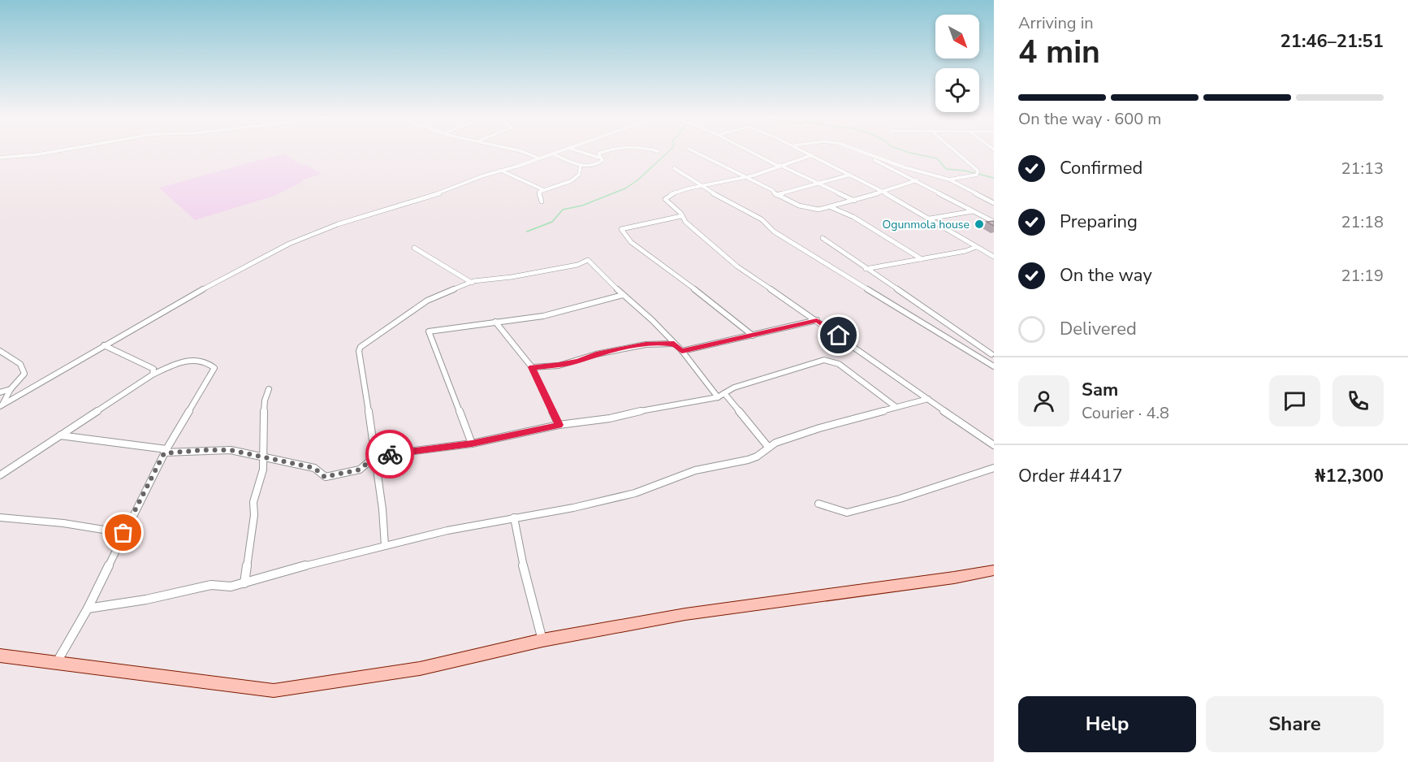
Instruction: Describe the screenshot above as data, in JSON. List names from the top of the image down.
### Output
{
  "places": ["Ogunmola house"],
  "north": "bottom right",
  "page": {
    "heading": ["4 min", "Arriving in", "21:46–21:51"],
    "panel": [
      "Sam",
      "Courier · 4.8",
      "Order #4417",
      "₦12,300"
    ],
    "bar": "On the way · 600 m",
    "list": [
      ["Confirmed", "21:13"],
      ["Preparing", "21:18"],
      ["On the way", "21:19"],
      "Delivered"
    ],
    "buttons": ["Help", "Share"]
  }
}
